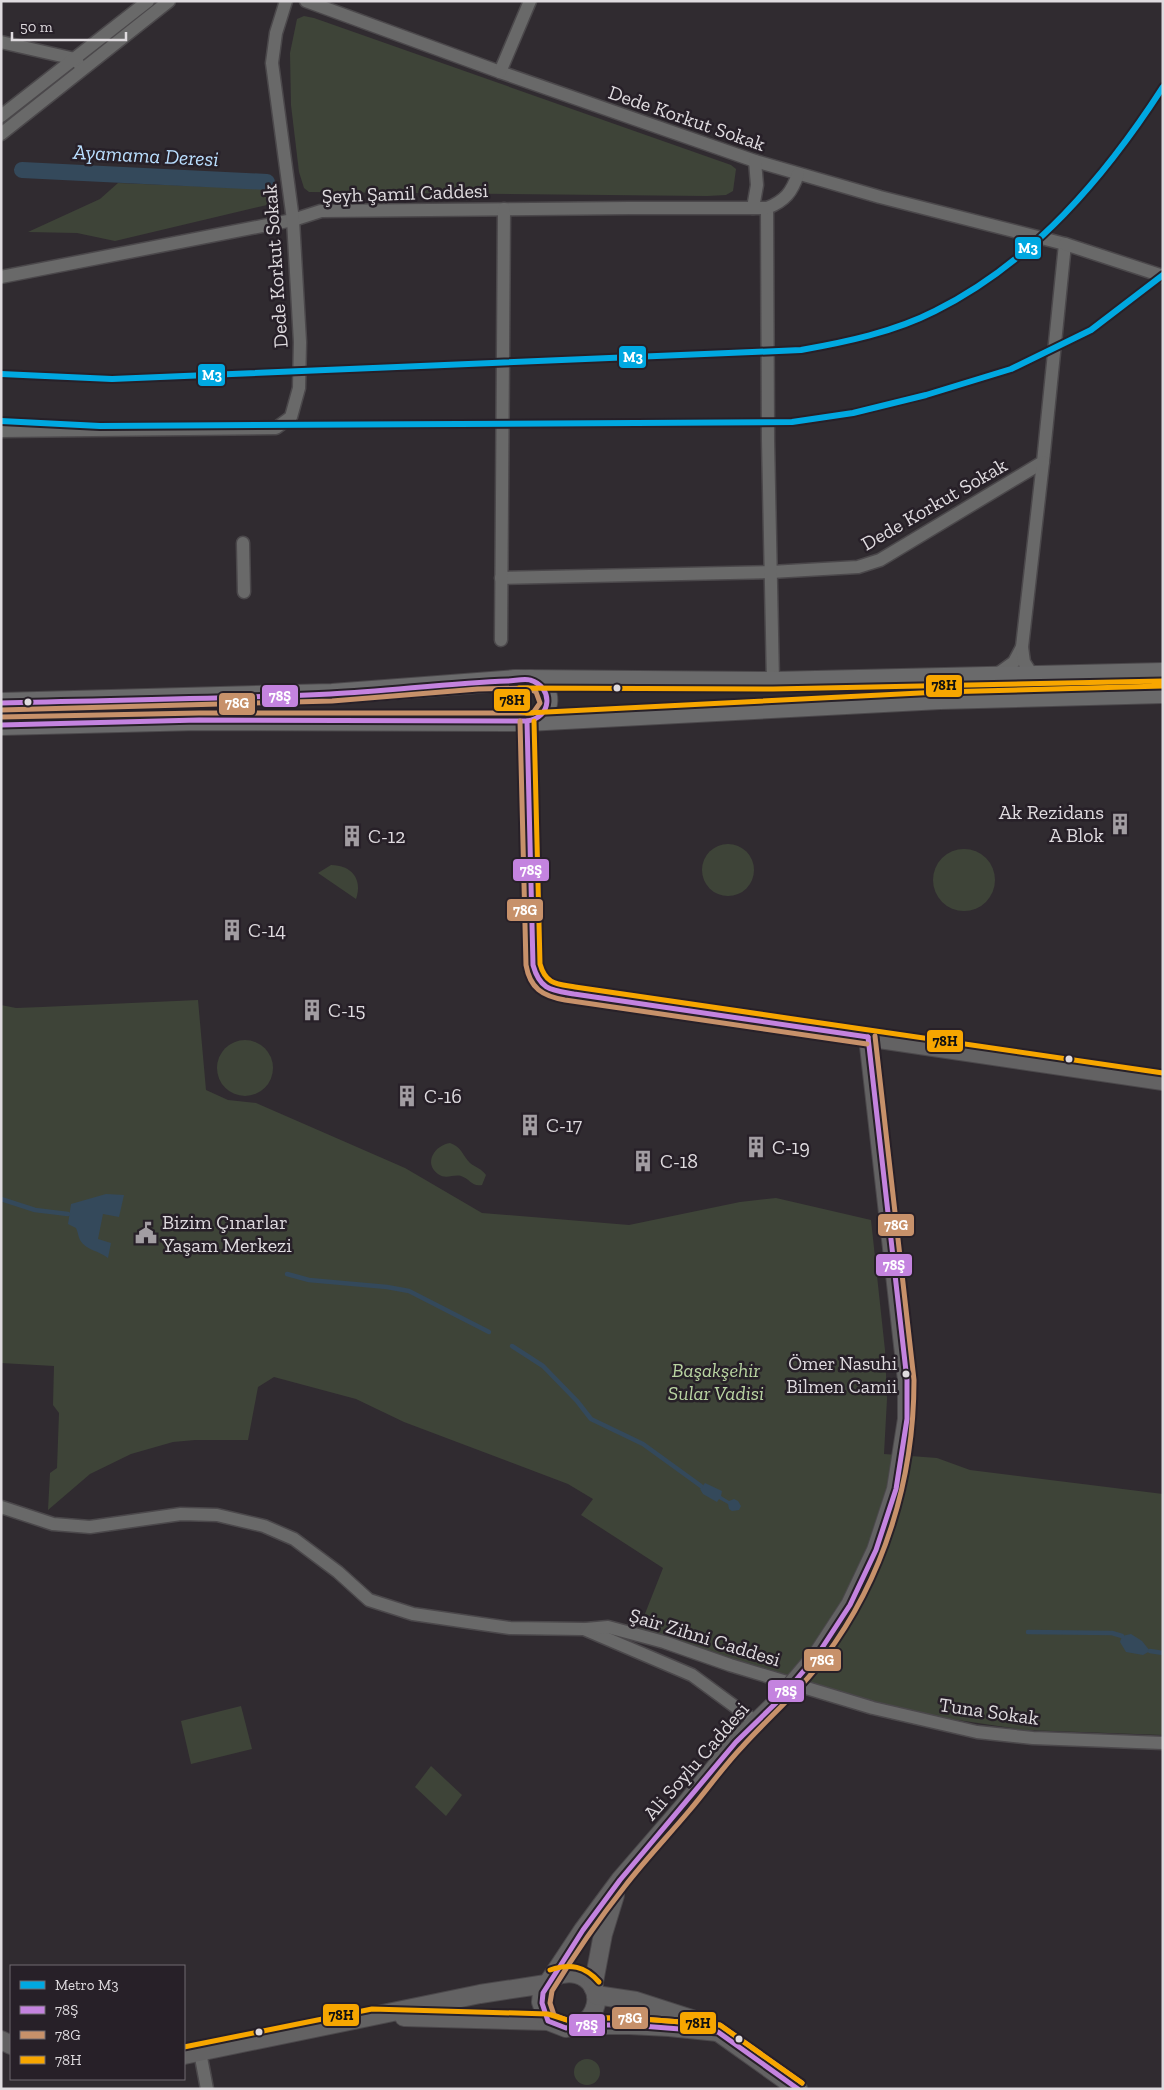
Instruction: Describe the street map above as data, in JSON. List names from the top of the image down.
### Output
{
  "streets": {
    "street": [
      "Dede Korkut Sokak",
      "Şeyh Şamil Caddesi",
      "Şair Zihni Caddesi",
      "Tuna Sokak",
      "Ali Soylu Caddesi"
    ]
  },
  "crossings": [
    ["Dede Korkut Sokak", "Şeyh Şamil Caddesi"],
    ["Şair Zihni Caddesi", "Tuna Sokak"],
    ["Şair Zihni Caddesi", "Ali Soylu Caddesi"]
  ],
  "water": ["Ayamama Deresi"],
  "parks": ["Başakşehir Sular Vadisi"],
  "places": {
    "building": [
      "Ak Rezidans A Blok",
      "C-12",
      "C-14",
      "C-15",
      "C-16",
      "C-17",
      "C-19",
      "C-18"
    ],
    "public building": ["Bizim Çınarlar Yaşam Merkezi"],
    "other": ["Ömer Nasuhi Bilmen Camii"]
  },
  "lines": [
    "metro line M3",
    "transit line 78Ş",
    "transit line 78H",
    "transit line 78G"
  ],
  "legend": [
    "Metro M3",
    "78Ş",
    "78G",
    "78H"
  ],
  "scale_bar": "50 m"
}
